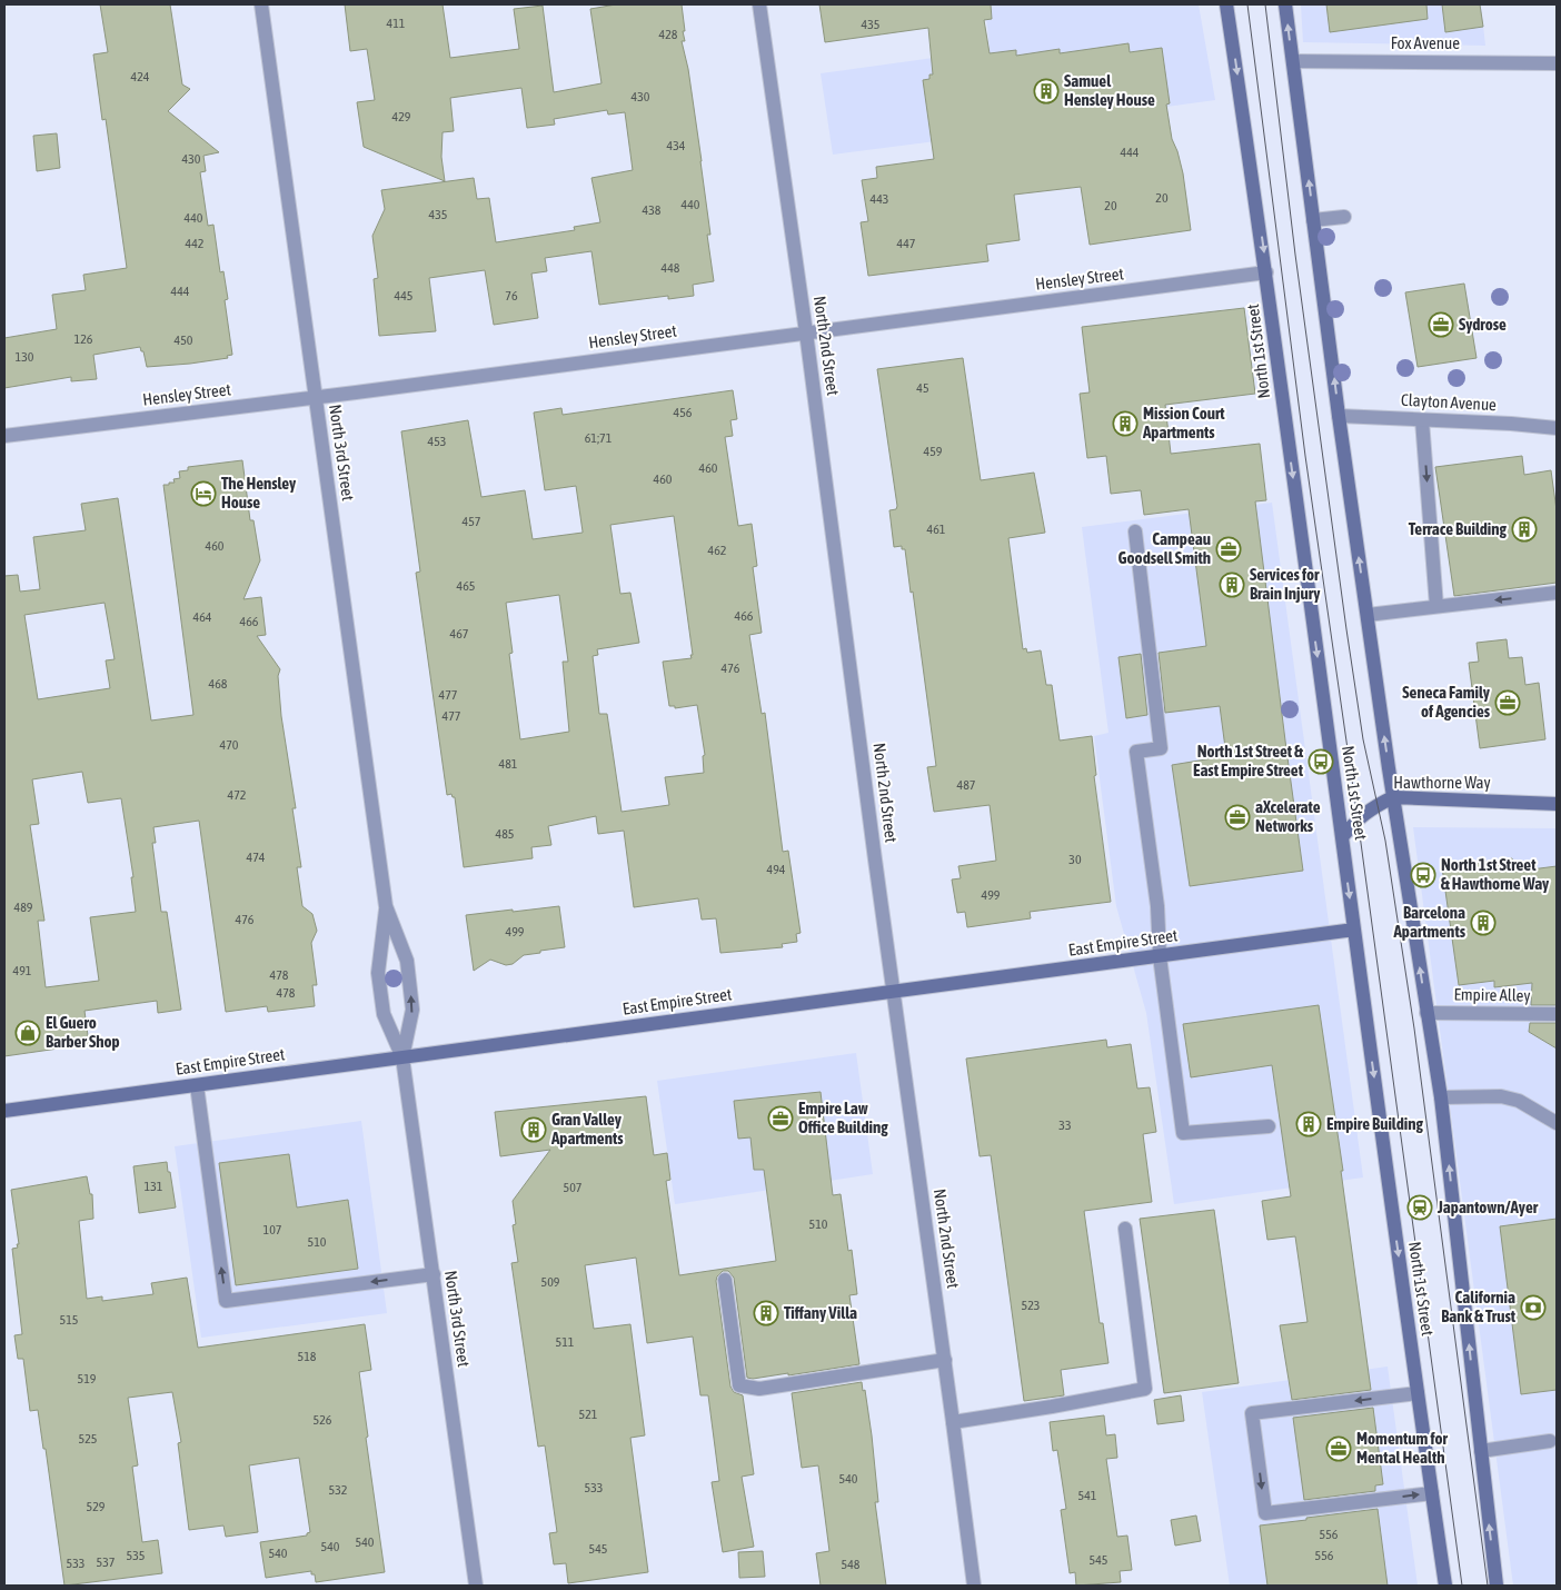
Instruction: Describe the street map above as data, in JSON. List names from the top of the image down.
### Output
{
  "streets": {
    "main road": ["North 1st Street", "Hawthorne Way", "East Empire Street"],
    "street": [
      "Fox Avenue",
      "Hensley Street",
      "North 2nd Street",
      "Clayton Avenue",
      "North 3rd Street",
      "Empire Alley"
    ]
  },
  "crossings": [
    ["Hensley Street", "North 2nd Street"],
    ["Hensley Street", "North 1st Street"],
    ["Hensley Street", "North 3rd Street"],
    ["North 2nd Street", "East Empire Street"],
    ["North 1st Street", "Hawthorne Way"],
    ["North 1st Street", "East Empire Street"],
    ["North 3rd Street", "East Empire Street"]
  ],
  "places": {
    "building": [
      "Samuel Hensley House",
      "Mission Court Apartments",
      "Terrace Building",
      "Services for Brain Injury",
      "Barcelona Apartments",
      "Empire Building",
      "Gran Valley Apartments",
      "Tiffany Villa"
    ],
    "office": [
      "Sydrose",
      "Campeau Goodsell Smith",
      "Seneca Family of Agencies",
      "aXcelerate Networks",
      "Empire Law Office Building",
      "Momentum for Mental Health"
    ],
    "hotel": ["The Hensley House"],
    "bus stop": ["North 1st Street & East Empire Street", "North 1st Street & Hawthorne Way"],
    "shop": ["El Guero Barber Shop"],
    "station": ["Japantown/Ayer"],
    "bank": ["California Bank & Trust"]
  },
  "house_numbers": [
    "411",
    "435",
    "428",
    "424",
    "430",
    "429",
    "434",
    "444",
    "430",
    "20",
    "443",
    "440",
    "20",
    "438",
    "435",
    "440",
    "442",
    "447",
    "448",
    "444",
    "445",
    "76",
    "126",
    "450",
    "130",
    "45",
    "456",
    "61;71",
    "453",
    "459",
    "460",
    "460",
    "457",
    "461",
    "460",
    "462",
    "465",
    "466",
    "464",
    "466",
    "467",
    "476",
    "468",
    "477",
    "477",
    "470",
    "481",
    "487",
    "472",
    "485",
    "474",
    "30",
    "494",
    "499",
    "489",
    "476",
    "499",
    "491",
    "478",
    "478",
    "33",
    "131",
    "507",
    "510",
    "107",
    "510",
    "509",
    "523",
    "515",
    "511",
    "518",
    "519",
    "521",
    "526",
    "525",
    "540",
    "533",
    "532",
    "541",
    "529",
    "556",
    "540",
    "540",
    "545",
    "540",
    "535",
    "556",
    "545",
    "537",
    "533",
    "548"
  ]
}
